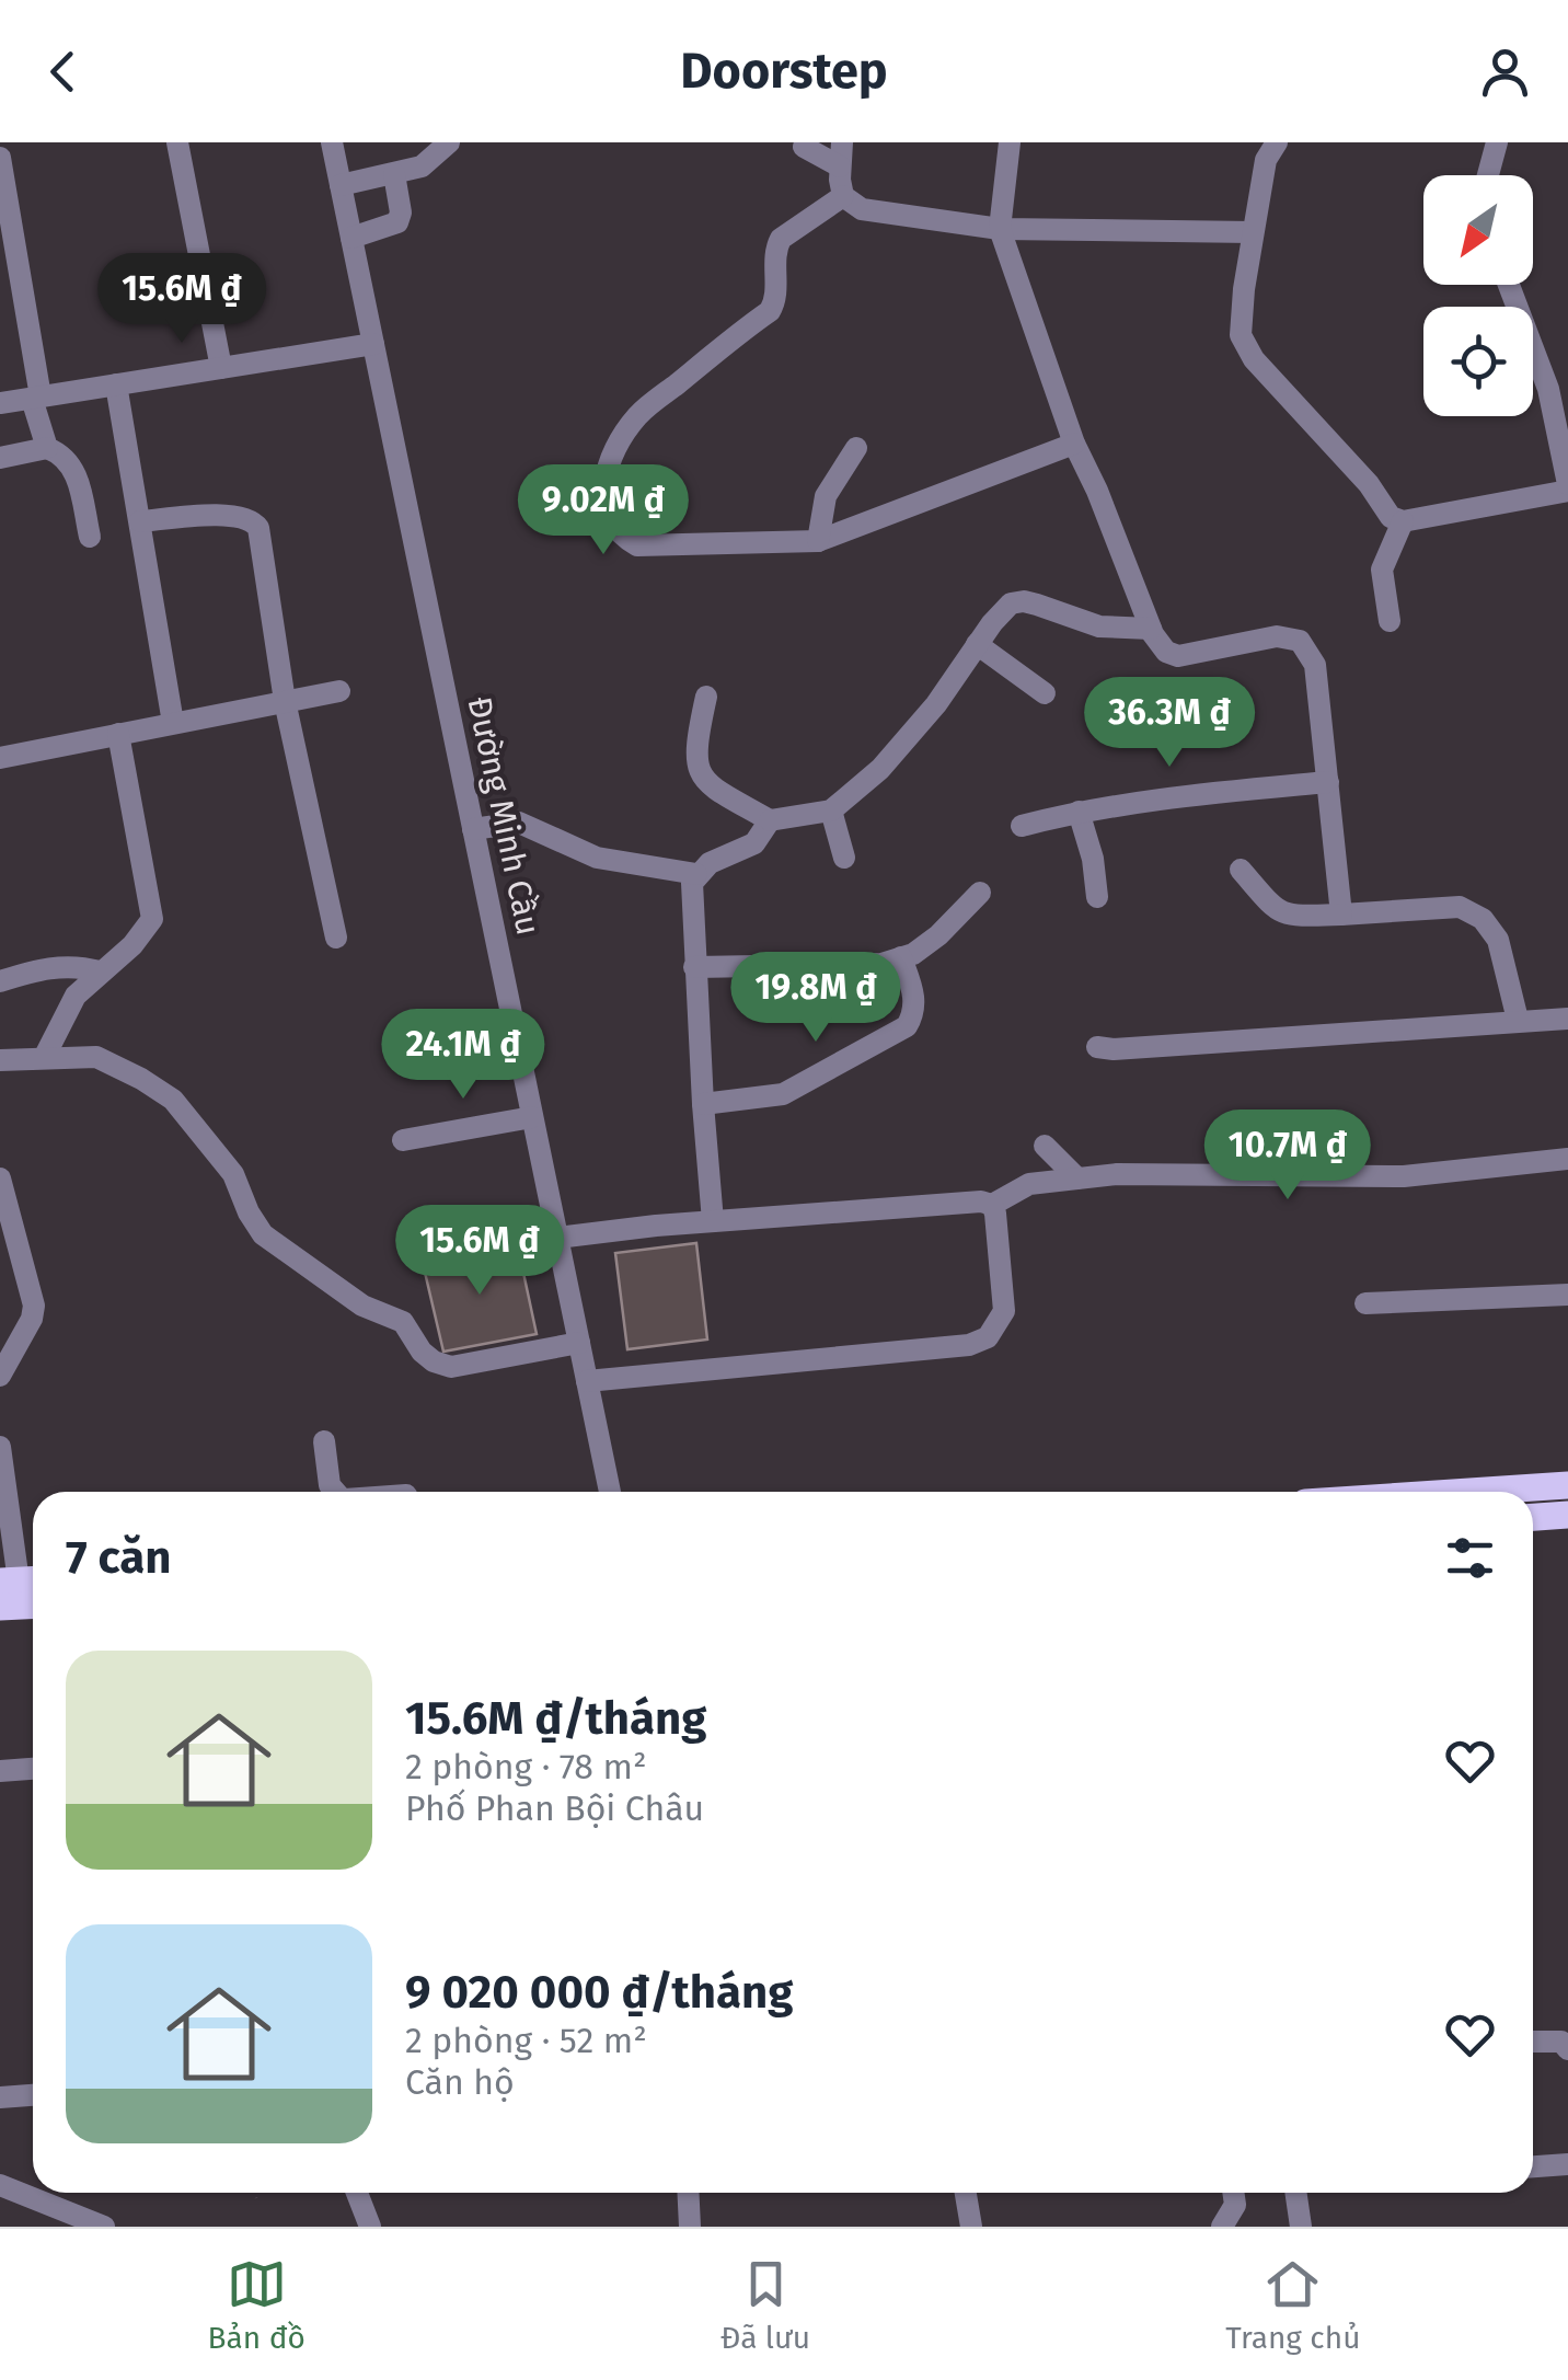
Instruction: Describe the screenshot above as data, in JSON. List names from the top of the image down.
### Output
{
  "streets": {
    "street": ["Đường Minh Cầu"]
  },
  "north": "bottom left",
  "page": {
    "header": "Doorstep",
    "price": [
      "15.6M ₫",
      "9.02M ₫",
      "36.3M ₫",
      "19.8M ₫",
      "24.1M ₫",
      "10.7M ₫",
      "15.6M ₫"
    ],
    "heading": "7 căn",
    "list": [
      {
        "name": "15.6M ₫/tháng",
        "note": "2 phòng · 78 m² · Phố Phan Bội Châu"
      },
      {
        "name": "9 020 000 ₫/tháng",
        "note": "2 phòng · 52 m² · Căn hộ"
      }
    ],
    "tabs": ["Bản đồ", "Đã lưu", "Trang chủ"]
  }
}
